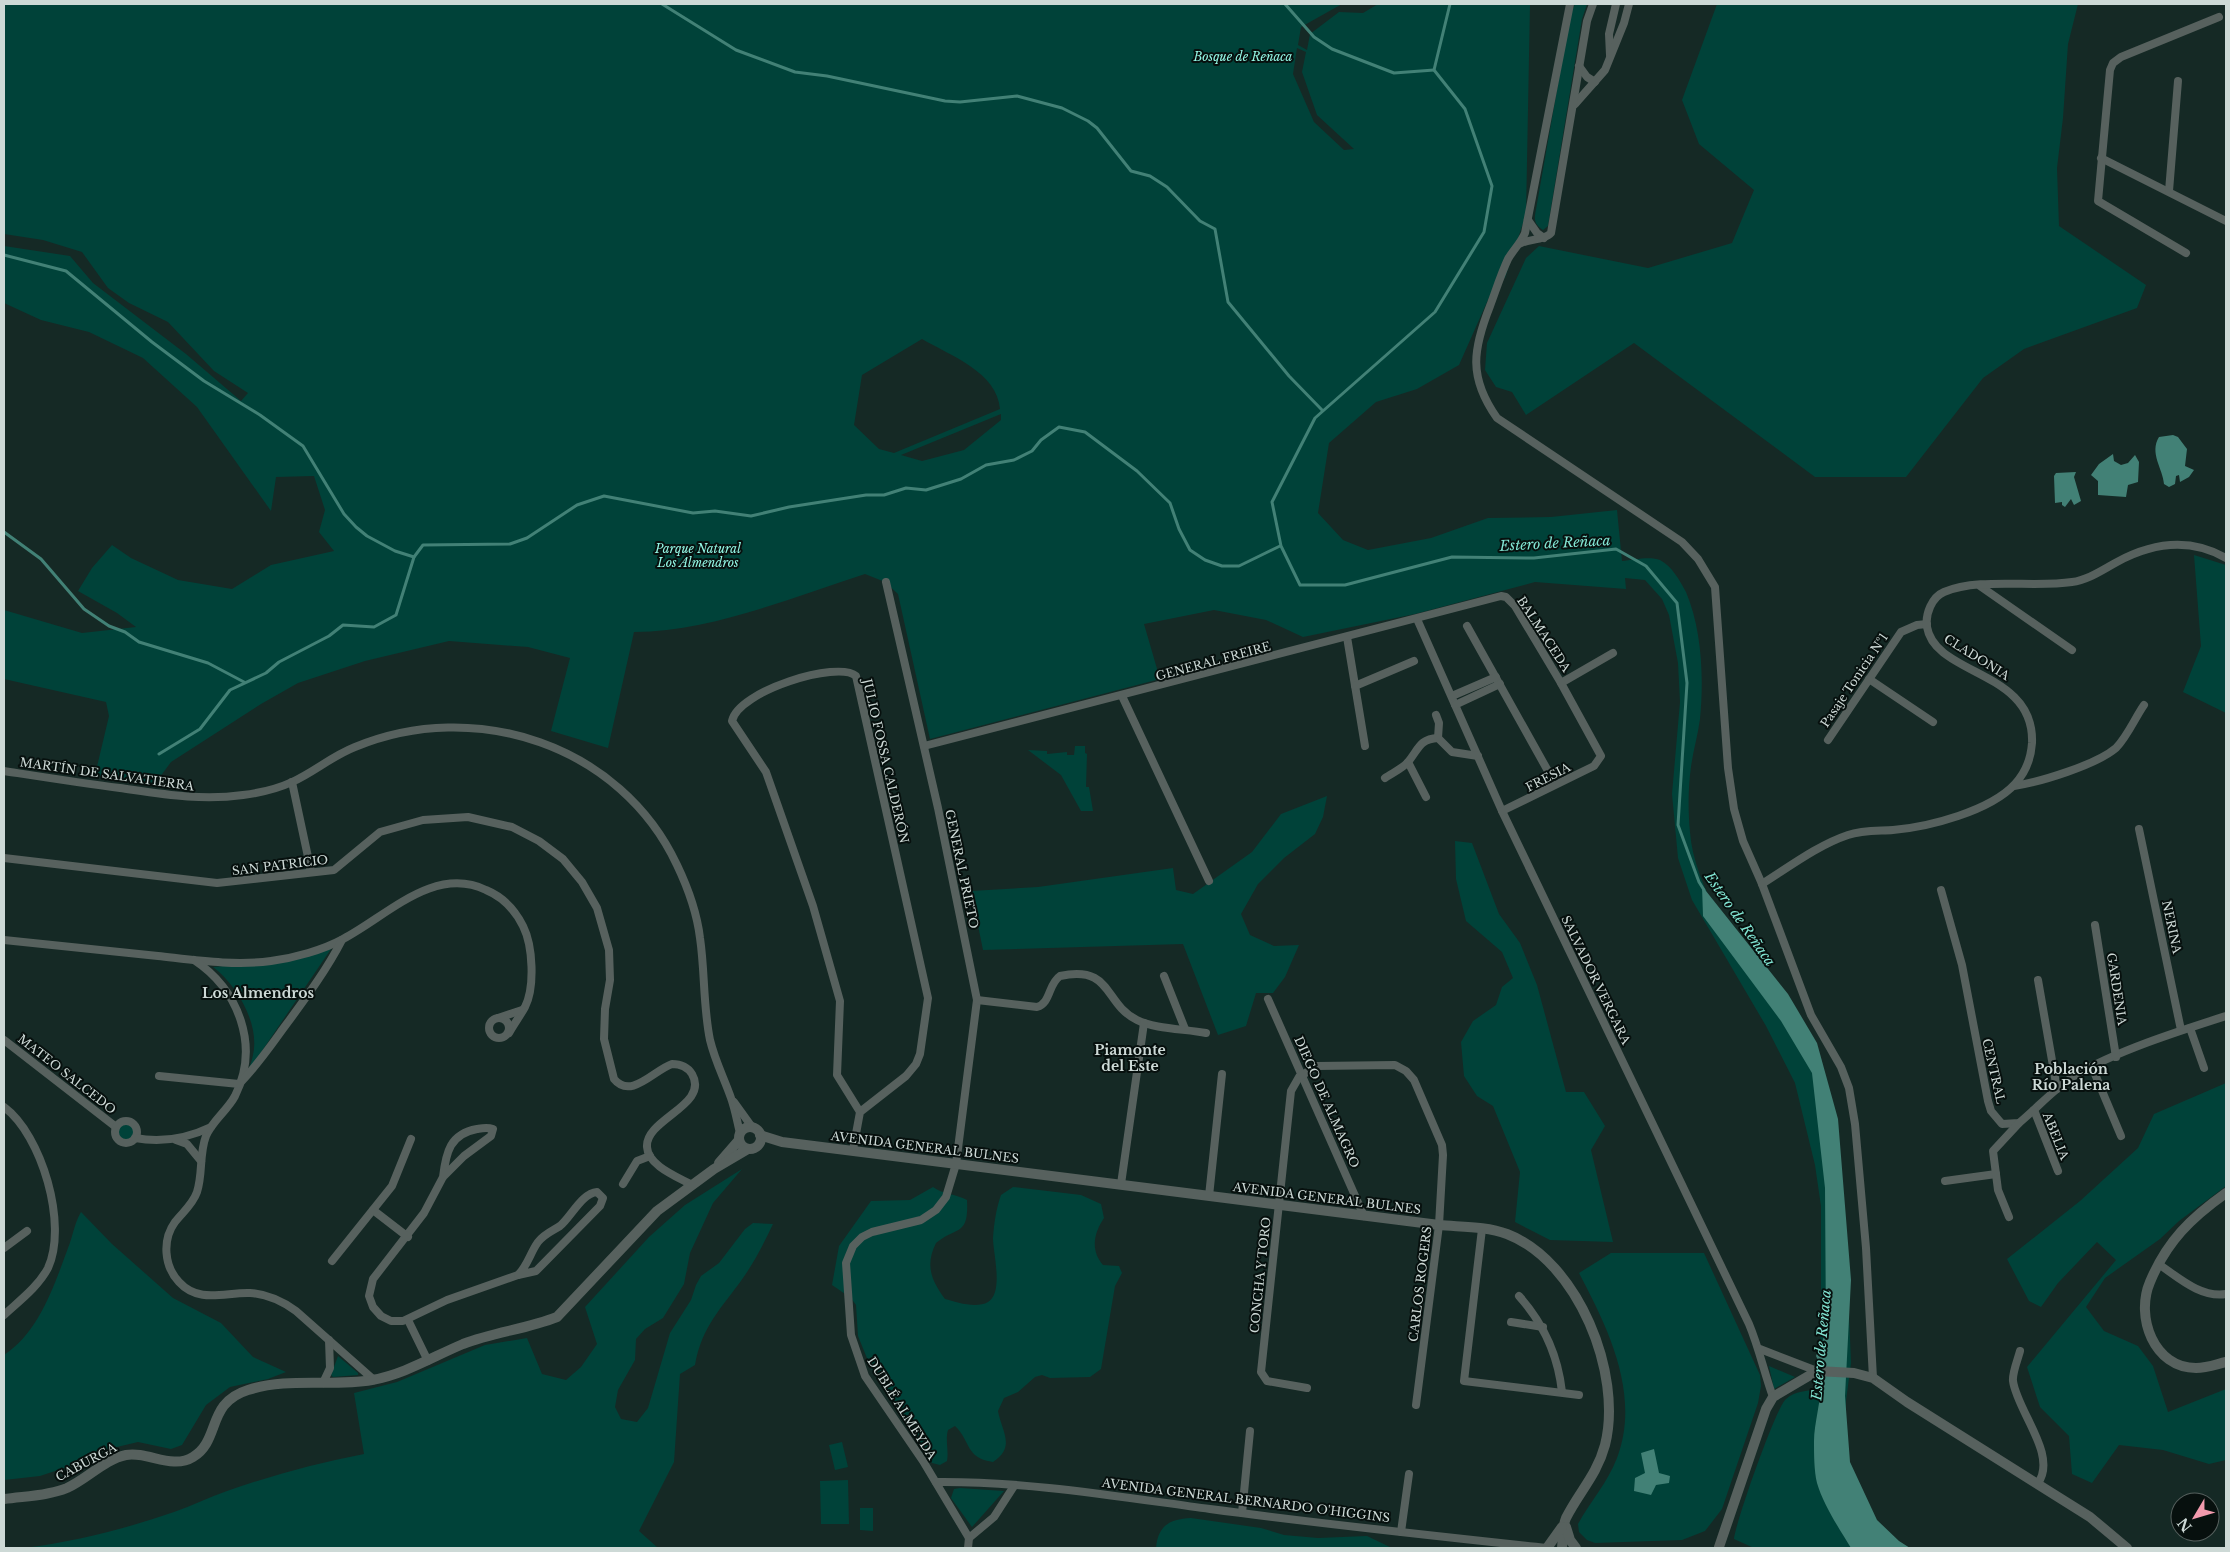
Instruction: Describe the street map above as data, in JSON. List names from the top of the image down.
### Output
{
  "streets": {
    "street": [
      "BALMACEDA",
      "CLADONIA",
      "GENERAL FREIRE",
      "Pasaje Tonicia Nº1",
      "JULIO FOSSA CALDERÓN",
      "MARTÍN DE SALVATIERRA",
      "FRESIA",
      "SAN PATRICIO",
      "GENERAL PRIETO",
      "NERINA",
      "SALVADOR VERGARA",
      "GARDENIA",
      "CENTRAL",
      "MATEO SALCEDO",
      "DIEGO DE ALMAGRO",
      "ABELIA",
      "AVENIDA GENERAL BULNES",
      "CONCHA Y TORO",
      "CARLOS ROGERS",
      "DUBLÉ ALMEYDA",
      "CABURGA",
      "AVENIDA GENERAL BERNARDO O'HIGGINS"
    ]
  },
  "crossings": [
    ["BALMACEDA", "GENERAL FREIRE"],
    ["BALMACEDA", "FRESIA"],
    ["CLADONIA", "Pasaje Tonicia Nº1"],
    ["GENERAL FREIRE", "GENERAL PRIETO"],
    ["GENERAL FREIRE", "SALVADOR VERGARA"],
    ["MARTÍN DE SALVATIERRA", "AVENIDA GENERAL BULNES"],
    ["FRESIA", "SALVADOR VERGARA"],
    ["GENERAL PRIETO", "AVENIDA GENERAL BULNES"],
    ["GENERAL PRIETO", "DUBLÉ ALMEYDA"],
    ["DIEGO DE ALMAGRO", "AVENIDA GENERAL BULNES"],
    ["DIEGO DE ALMAGRO", "CONCHA Y TORO"],
    ["DIEGO DE ALMAGRO", "CARLOS ROGERS"],
    ["AVENIDA GENERAL BULNES", "CONCHA Y TORO"],
    ["AVENIDA GENERAL BULNES", "CARLOS ROGERS"],
    ["AVENIDA GENERAL BULNES", "DUBLÉ ALMEYDA"],
    ["AVENIDA GENERAL BULNES", "CABURGA"],
    ["CONCHA Y TORO", "CARLOS ROGERS"],
    ["DUBLÉ ALMEYDA", "AVENIDA GENERAL BERNARDO O'HIGGINS"]
  ],
  "districts": ["Los Almendros", "Piamonte del Este", "Población Río Palena"],
  "water": ["Estero de Reñaca"],
  "parks": ["Bosque de Reñaca", "Parque Natural Los Almendros"],
  "north": "bottom left"
}
